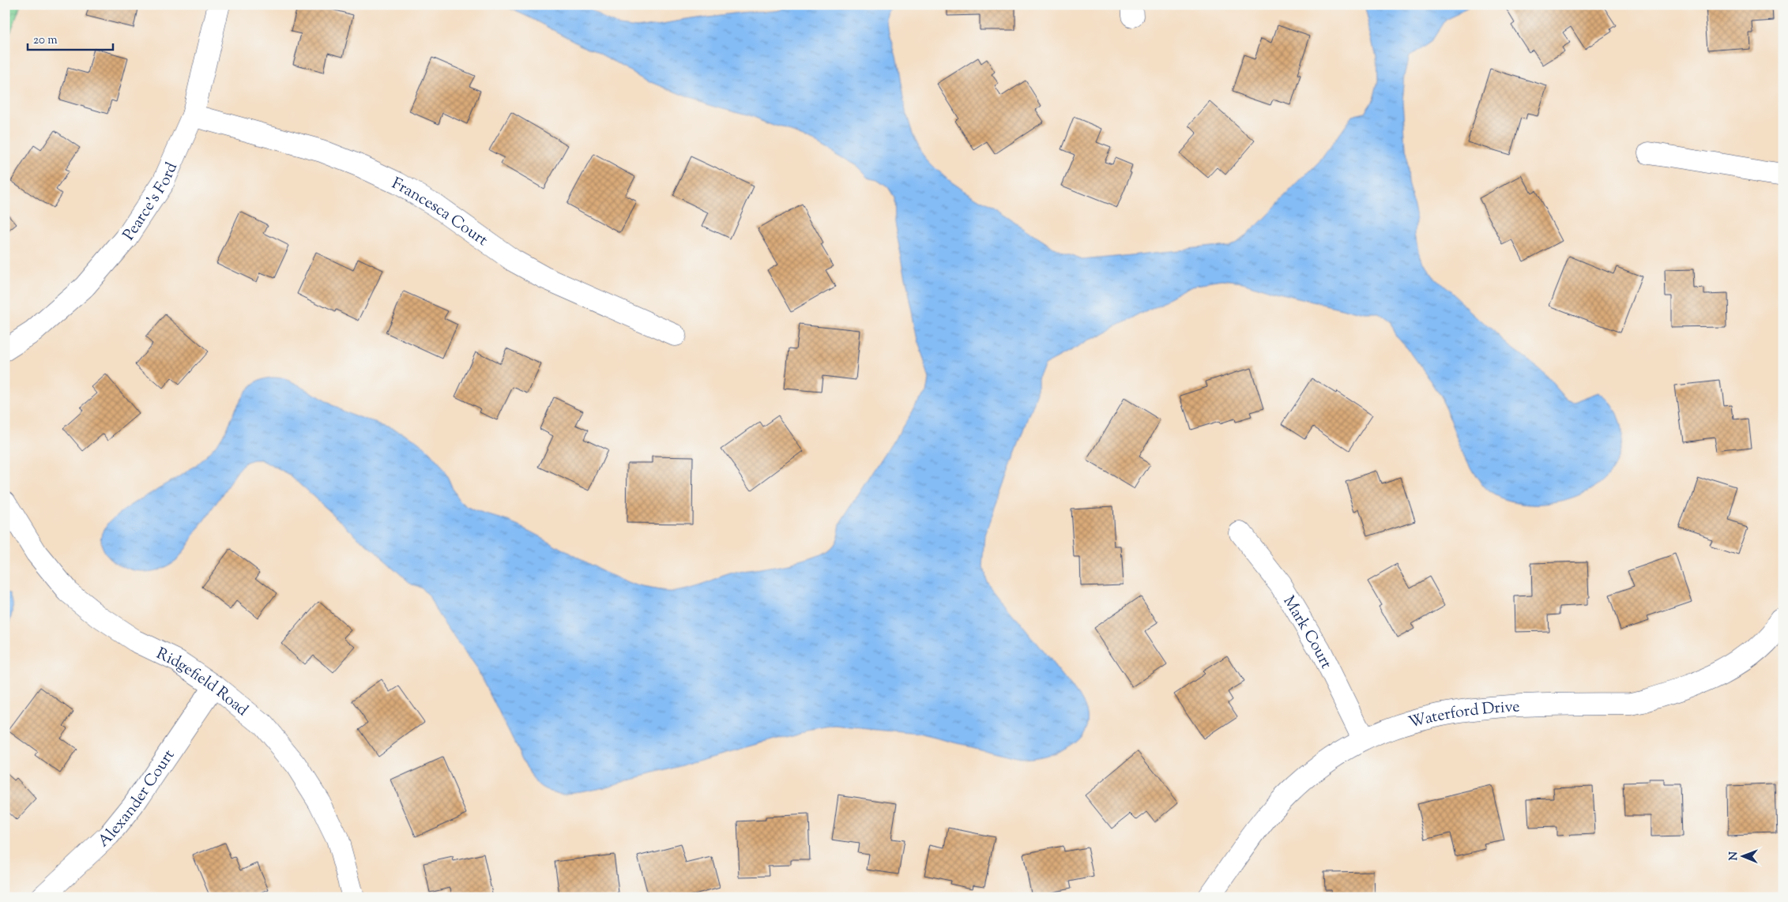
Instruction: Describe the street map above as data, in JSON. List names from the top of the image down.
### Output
{
  "streets": {
    "street": [
      "Pearce's Ford",
      "Francesca Court",
      "Mark Court",
      "Ridgefield Road",
      "Waterford Drive",
      "Alexander Court"
    ]
  },
  "crossings": [
    ["Pearce's Ford", "Francesca Court"],
    ["Mark Court", "Waterford Drive"],
    ["Ridgefield Road", "Alexander Court"]
  ],
  "scale_bar": "20 m",
  "north": "left"
}
